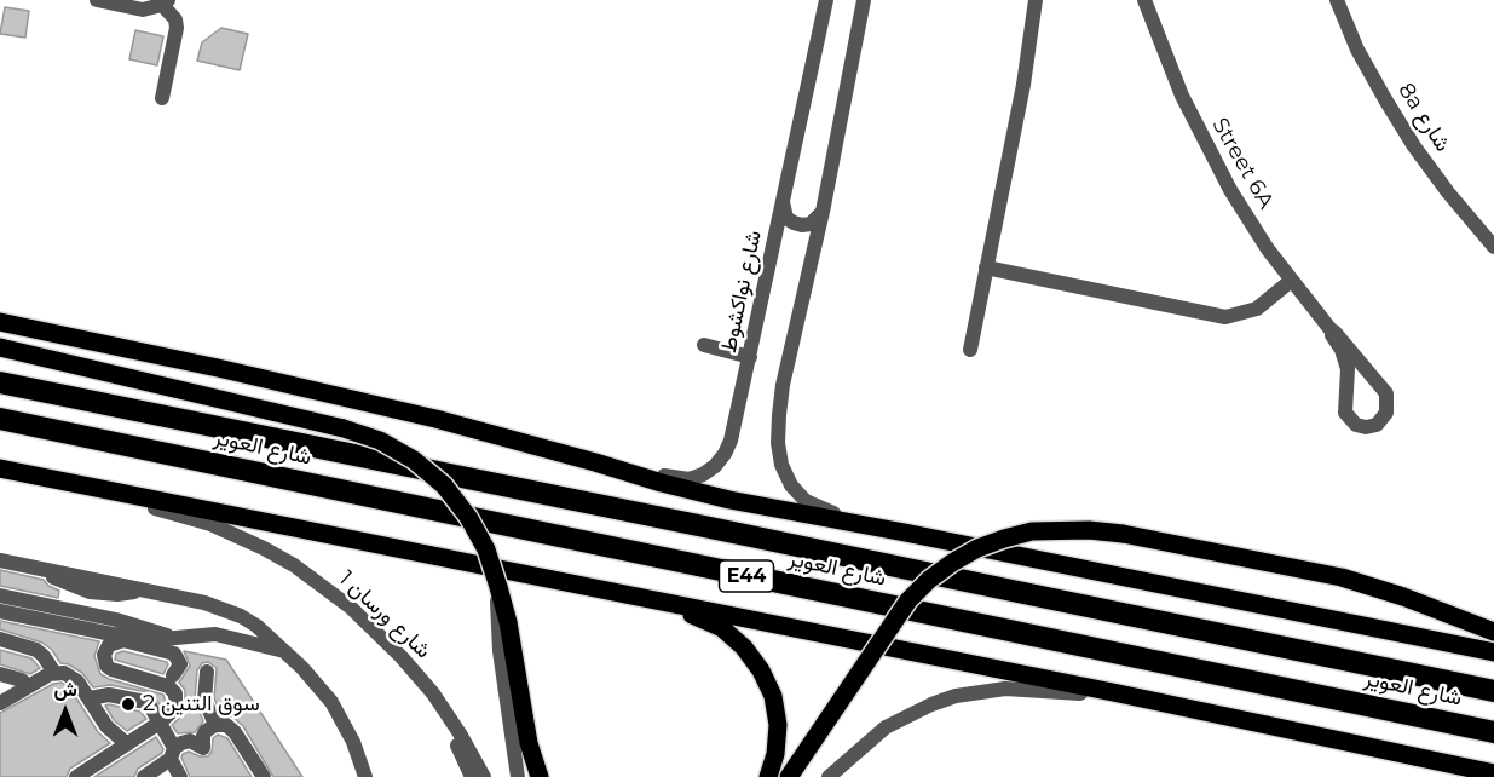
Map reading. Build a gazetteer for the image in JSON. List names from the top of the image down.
{
  "streets": {
    "highway": ["شارع العوير", "E44"],
    "street": [
      "8a شارع",
      "Street 6A",
      "شارع نواكشوط",
      "شارع ورسان 1"
    ]
  },
  "places": ["سوق التنين 2"],
  "north": "top"
}
